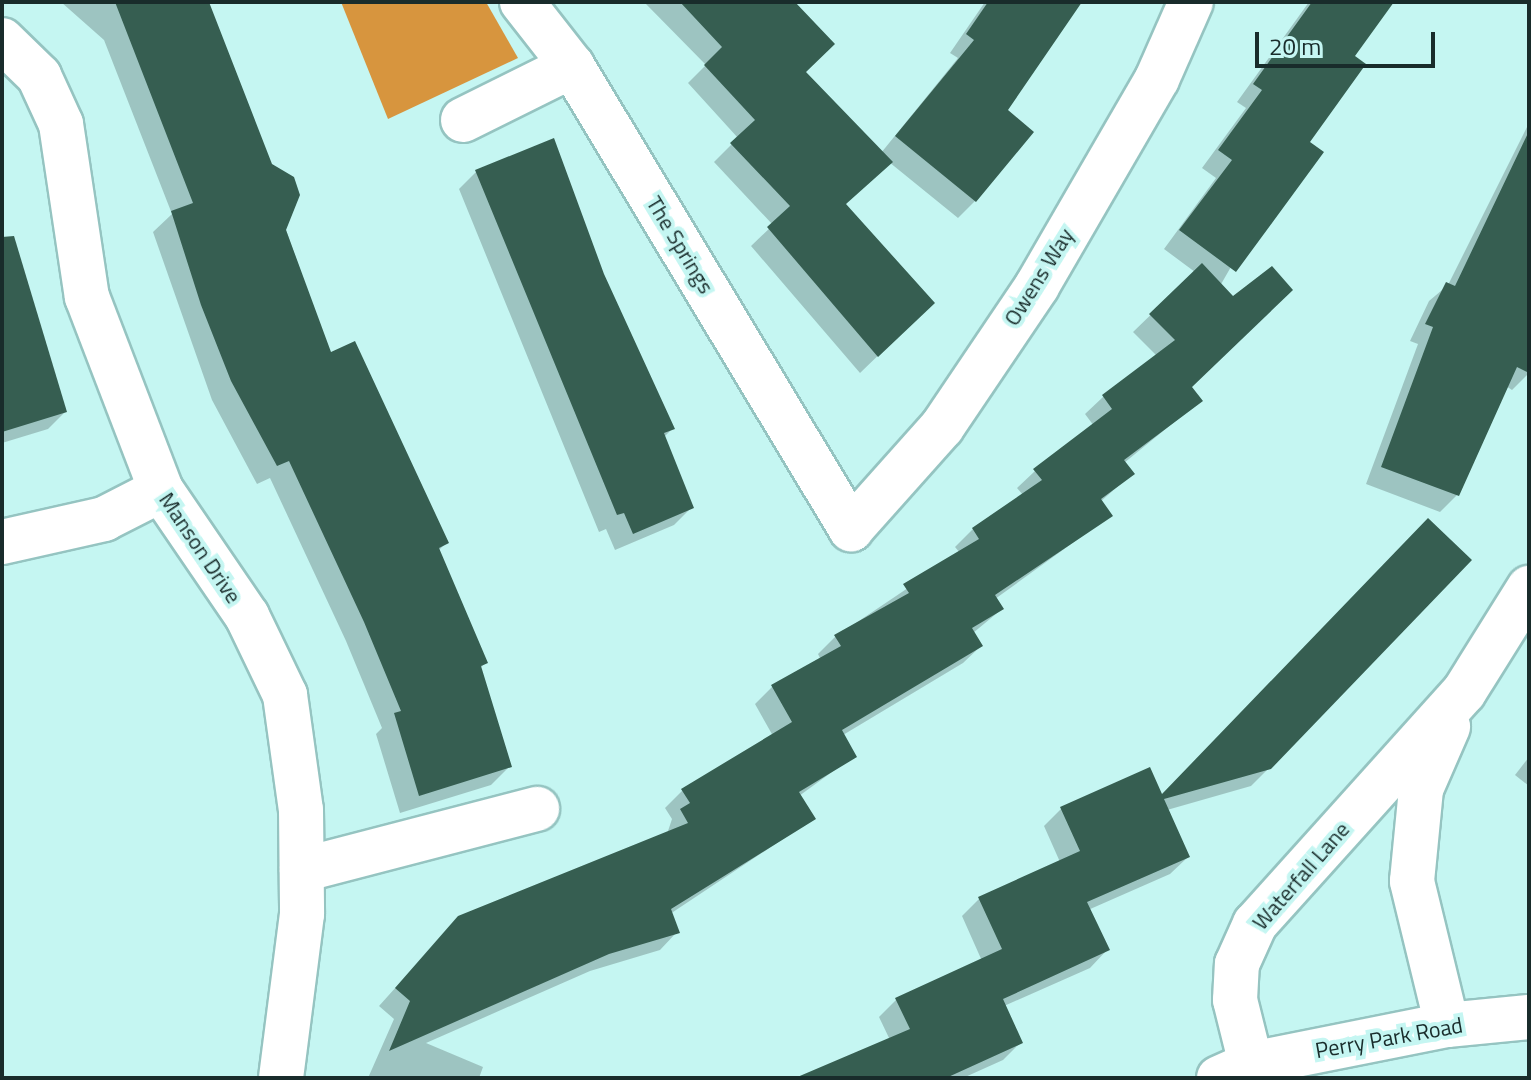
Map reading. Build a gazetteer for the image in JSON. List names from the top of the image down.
{
  "streets": {
    "street": [
      "The Springs",
      "Owens Way",
      "Manson Drive",
      "Waterfall Lane",
      "Perry Park Road"
    ]
  },
  "crossings": [
    ["The Springs", "Owens Way"],
    ["Waterfall Lane", "Perry Park Road"]
  ],
  "scale_bar": "20 m"
}
